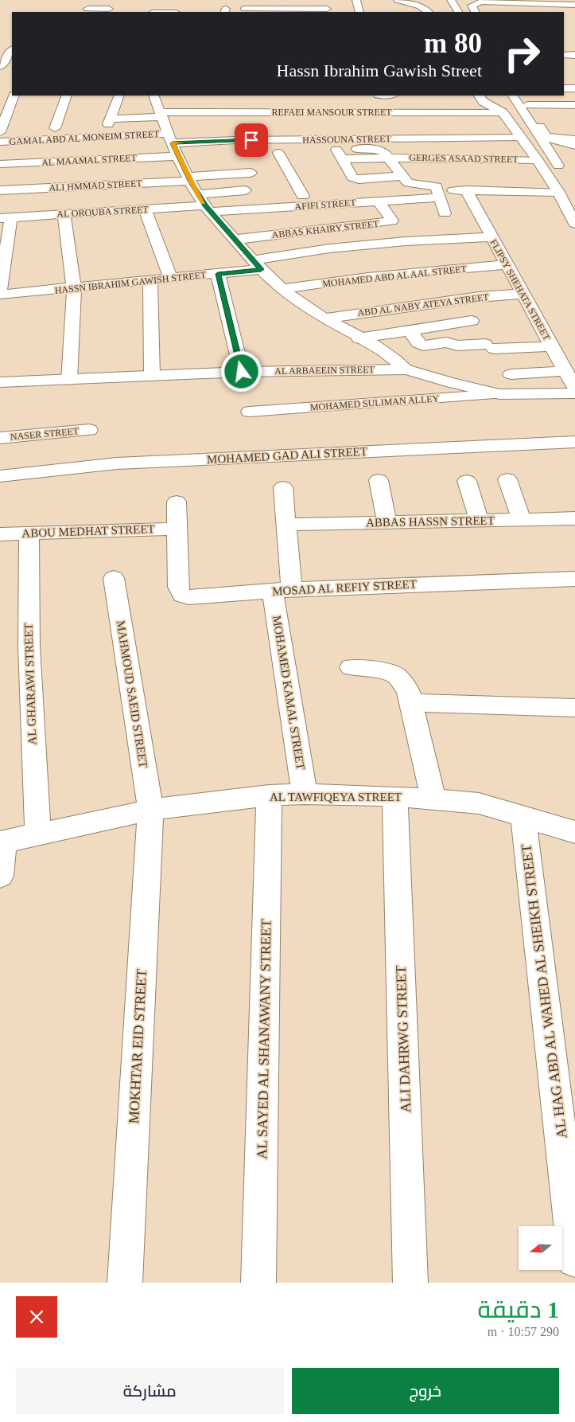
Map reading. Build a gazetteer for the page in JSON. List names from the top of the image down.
{
  "streets": {
    "street": [
      "REFAEI MANSOUR STREET",
      "GAMAL ABD AL MONEIM STREET",
      "HASSOUNA STREET",
      "GERGES ASAAD STREET",
      "AL MAAMAL STREET",
      "ALI HMMAD STREET",
      "AFIFI STREET",
      "AL OROUBA STREET",
      "ABBAS KHAIRY STREET",
      "MOHAMED ABD AL AAL STREET",
      "HASSN IBRAHIM GAWISH STREET",
      "FLIPSY SHEHATA STREET",
      "ABD AL NABY ATEYA STREET",
      "AL ARBAEEIN STREET",
      "MOHAMED SULIMAN ALLEY",
      "NASER STREET",
      "MOHAMED GAD ALI STREET",
      "ABBAS HASSN STREET",
      "ABOU MEDHAT STREET",
      "MOSAD AL REFIY STREET",
      "AL GHARAWI STREET",
      "MOHAMED KAMAL STREET",
      "MAHMOUD SAEID STREET",
      "AL TAWFIQEYA STREET",
      "AL HAG ABD AL WAHED AL SHEIKH STREET",
      "AL SAYED AL SHANAWANY STREET",
      "ALI DAHRWG STREET",
      "MOKHTAR EID STREET"
    ]
  },
  "crossings": [
    ["REFAEI MANSOUR STREET", "GAMAL ABD AL MONEIM STREET"],
    ["REFAEI MANSOUR STREET", "HASSOUNA STREET"],
    ["GAMAL ABD AL MONEIM STREET", "HASSOUNA STREET"],
    ["GERGES ASAAD STREET", "AFIFI STREET"],
    ["AFIFI STREET", "AL OROUBA STREET"],
    ["AFIFI STREET", "ABBAS KHAIRY STREET"],
    ["AFIFI STREET", "FLIPSY SHEHATA STREET"],
    ["MOHAMED ABD AL AAL STREET", "FLIPSY SHEHATA STREET"],
    ["HASSN IBRAHIM GAWISH STREET", "FLIPSY SHEHATA STREET"],
    ["FLIPSY SHEHATA STREET", "ABD AL NABY ATEYA STREET"],
    ["AL ARBAEEIN STREET", "MOHAMED SULIMAN ALLEY"],
    ["ABBAS HASSN STREET", "MOHAMED KAMAL STREET"],
    ["ABOU MEDHAT STREET", "MOSAD AL REFIY STREET"],
    ["ABOU MEDHAT STREET", "AL GHARAWI STREET"],
    ["MOSAD AL REFIY STREET", "MOHAMED KAMAL STREET"],
    ["AL GHARAWI STREET", "AL TAWFIQEYA STREET"],
    ["MOHAMED KAMAL STREET", "AL TAWFIQEYA STREET"],
    ["MAHMOUD SAEID STREET", "AL TAWFIQEYA STREET"],
    ["MAHMOUD SAEID STREET", "MOKHTAR EID STREET"],
    ["AL TAWFIQEYA STREET", "AL HAG ABD AL WAHED AL SHEIKH STREET"],
    ["AL TAWFIQEYA STREET", "AL SAYED AL SHANAWANY STREET"],
    ["AL TAWFIQEYA STREET", "ALI DAHRWG STREET"],
    ["AL TAWFIQEYA STREET", "MOKHTAR EID STREET"]
  ],
  "north": "left",
  "page": {
    "turn": ["80 m", "Hassn Ibrahim Gawish Street"],
    "heading": ["1 دقيقة", "290 m · 10:57"],
    "buttons": ["خروج", "مشاركة"]
  }
}
